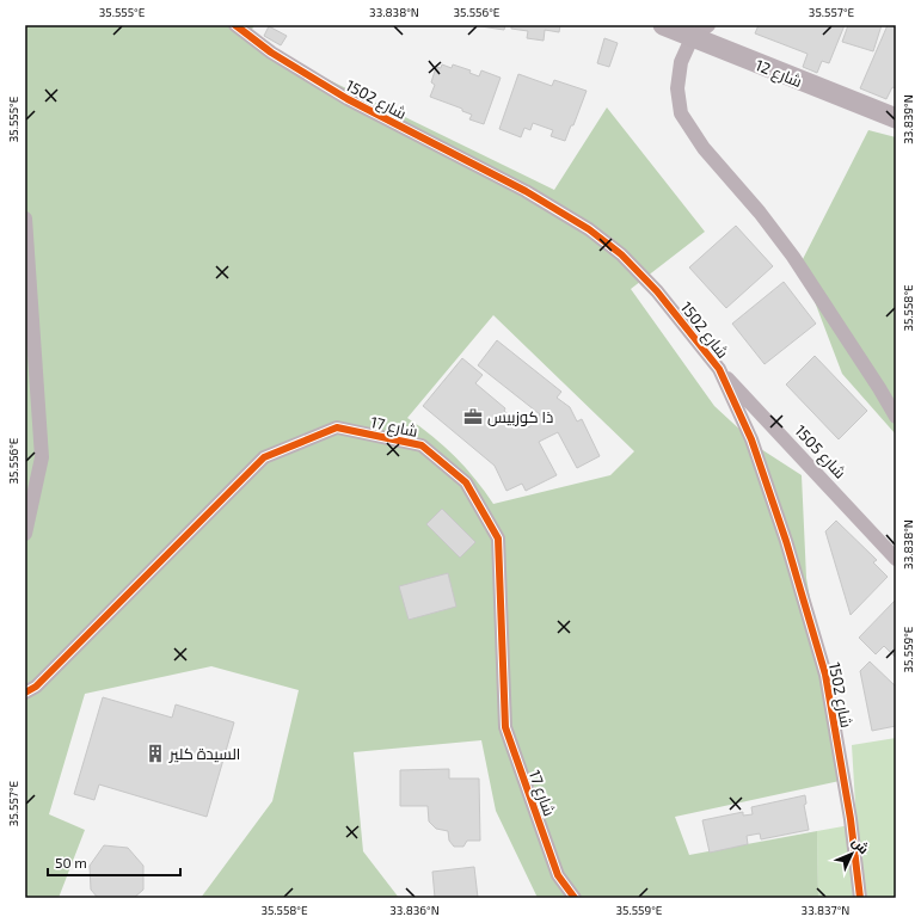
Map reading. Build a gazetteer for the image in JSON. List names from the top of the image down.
{
  "streets": {
    "main road": ["شارع 12"],
    "street": ["شارع 1502", "شارع 17", "شارع 1505"]
  },
  "crossings": [
    ["شارع 1502", "شارع 1505"]
  ],
  "places": {
    "office": ["ذا كوزبيس"],
    "building": ["السيدة كلير"]
  },
  "scale_bar": "50 m",
  "north": "top right",
  "coordinates": [
    "35.555°E",
    "33.838°N",
    "35.556°E",
    "35.557°E",
    "33.839°N",
    "35.558°E",
    "35.559°E",
    "33.836°N",
    "33.837°N"
  ]
}
